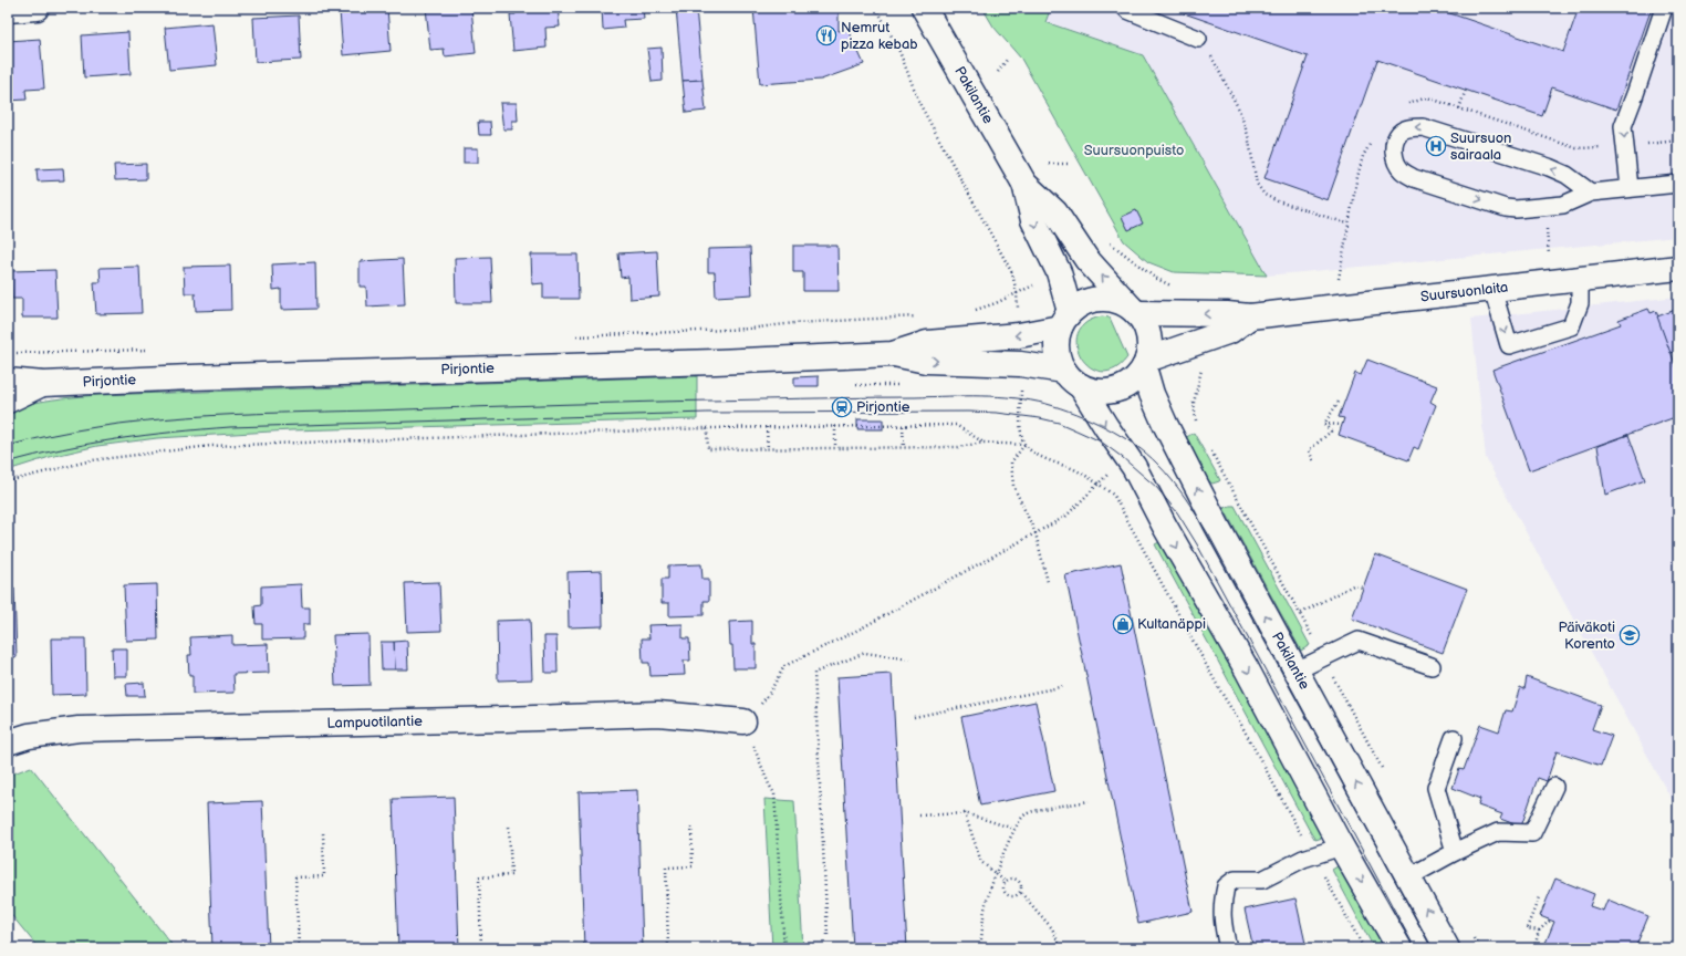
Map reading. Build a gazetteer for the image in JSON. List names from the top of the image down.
{
  "streets": {
    "main road": [
      "Pakilantie",
      "Suursuonlaita",
      "Pirjontie",
      "Lampuotilantie"
    ]
  },
  "crossings": [
    ["Pakilantie", "Suursuonlaita"],
    ["Pakilantie", "Pirjontie"],
    ["Suursuonlaita", "Pirjontie"]
  ],
  "parks": ["Suursuonpuisto"],
  "places": {
    "restaurant": ["Nemrut pizza kebab"],
    "hospital": ["Suursuon sairaala"],
    "station": ["Pirjontie"],
    "shop": ["Kultanäppi"],
    "school or university": ["Päiväkoti Korento"]
  }
}
